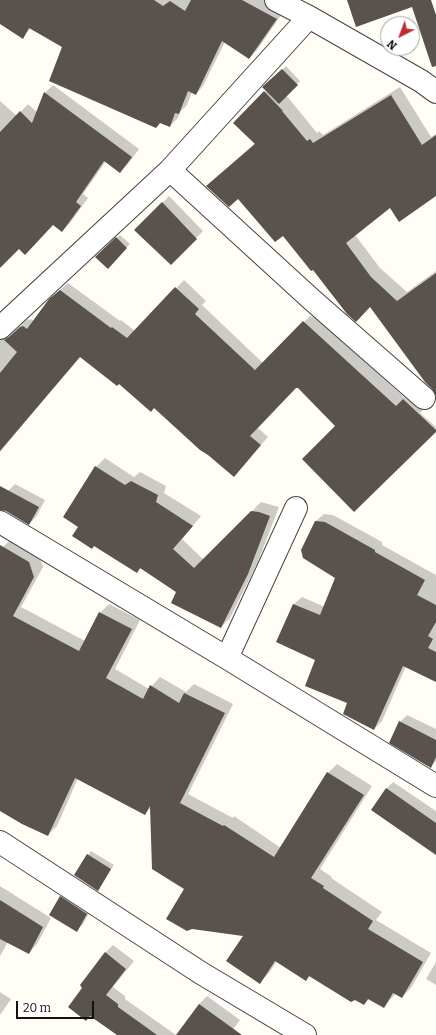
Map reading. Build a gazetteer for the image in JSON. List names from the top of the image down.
{
  "scale_bar": "20 m",
  "north": "bottom left"
}
